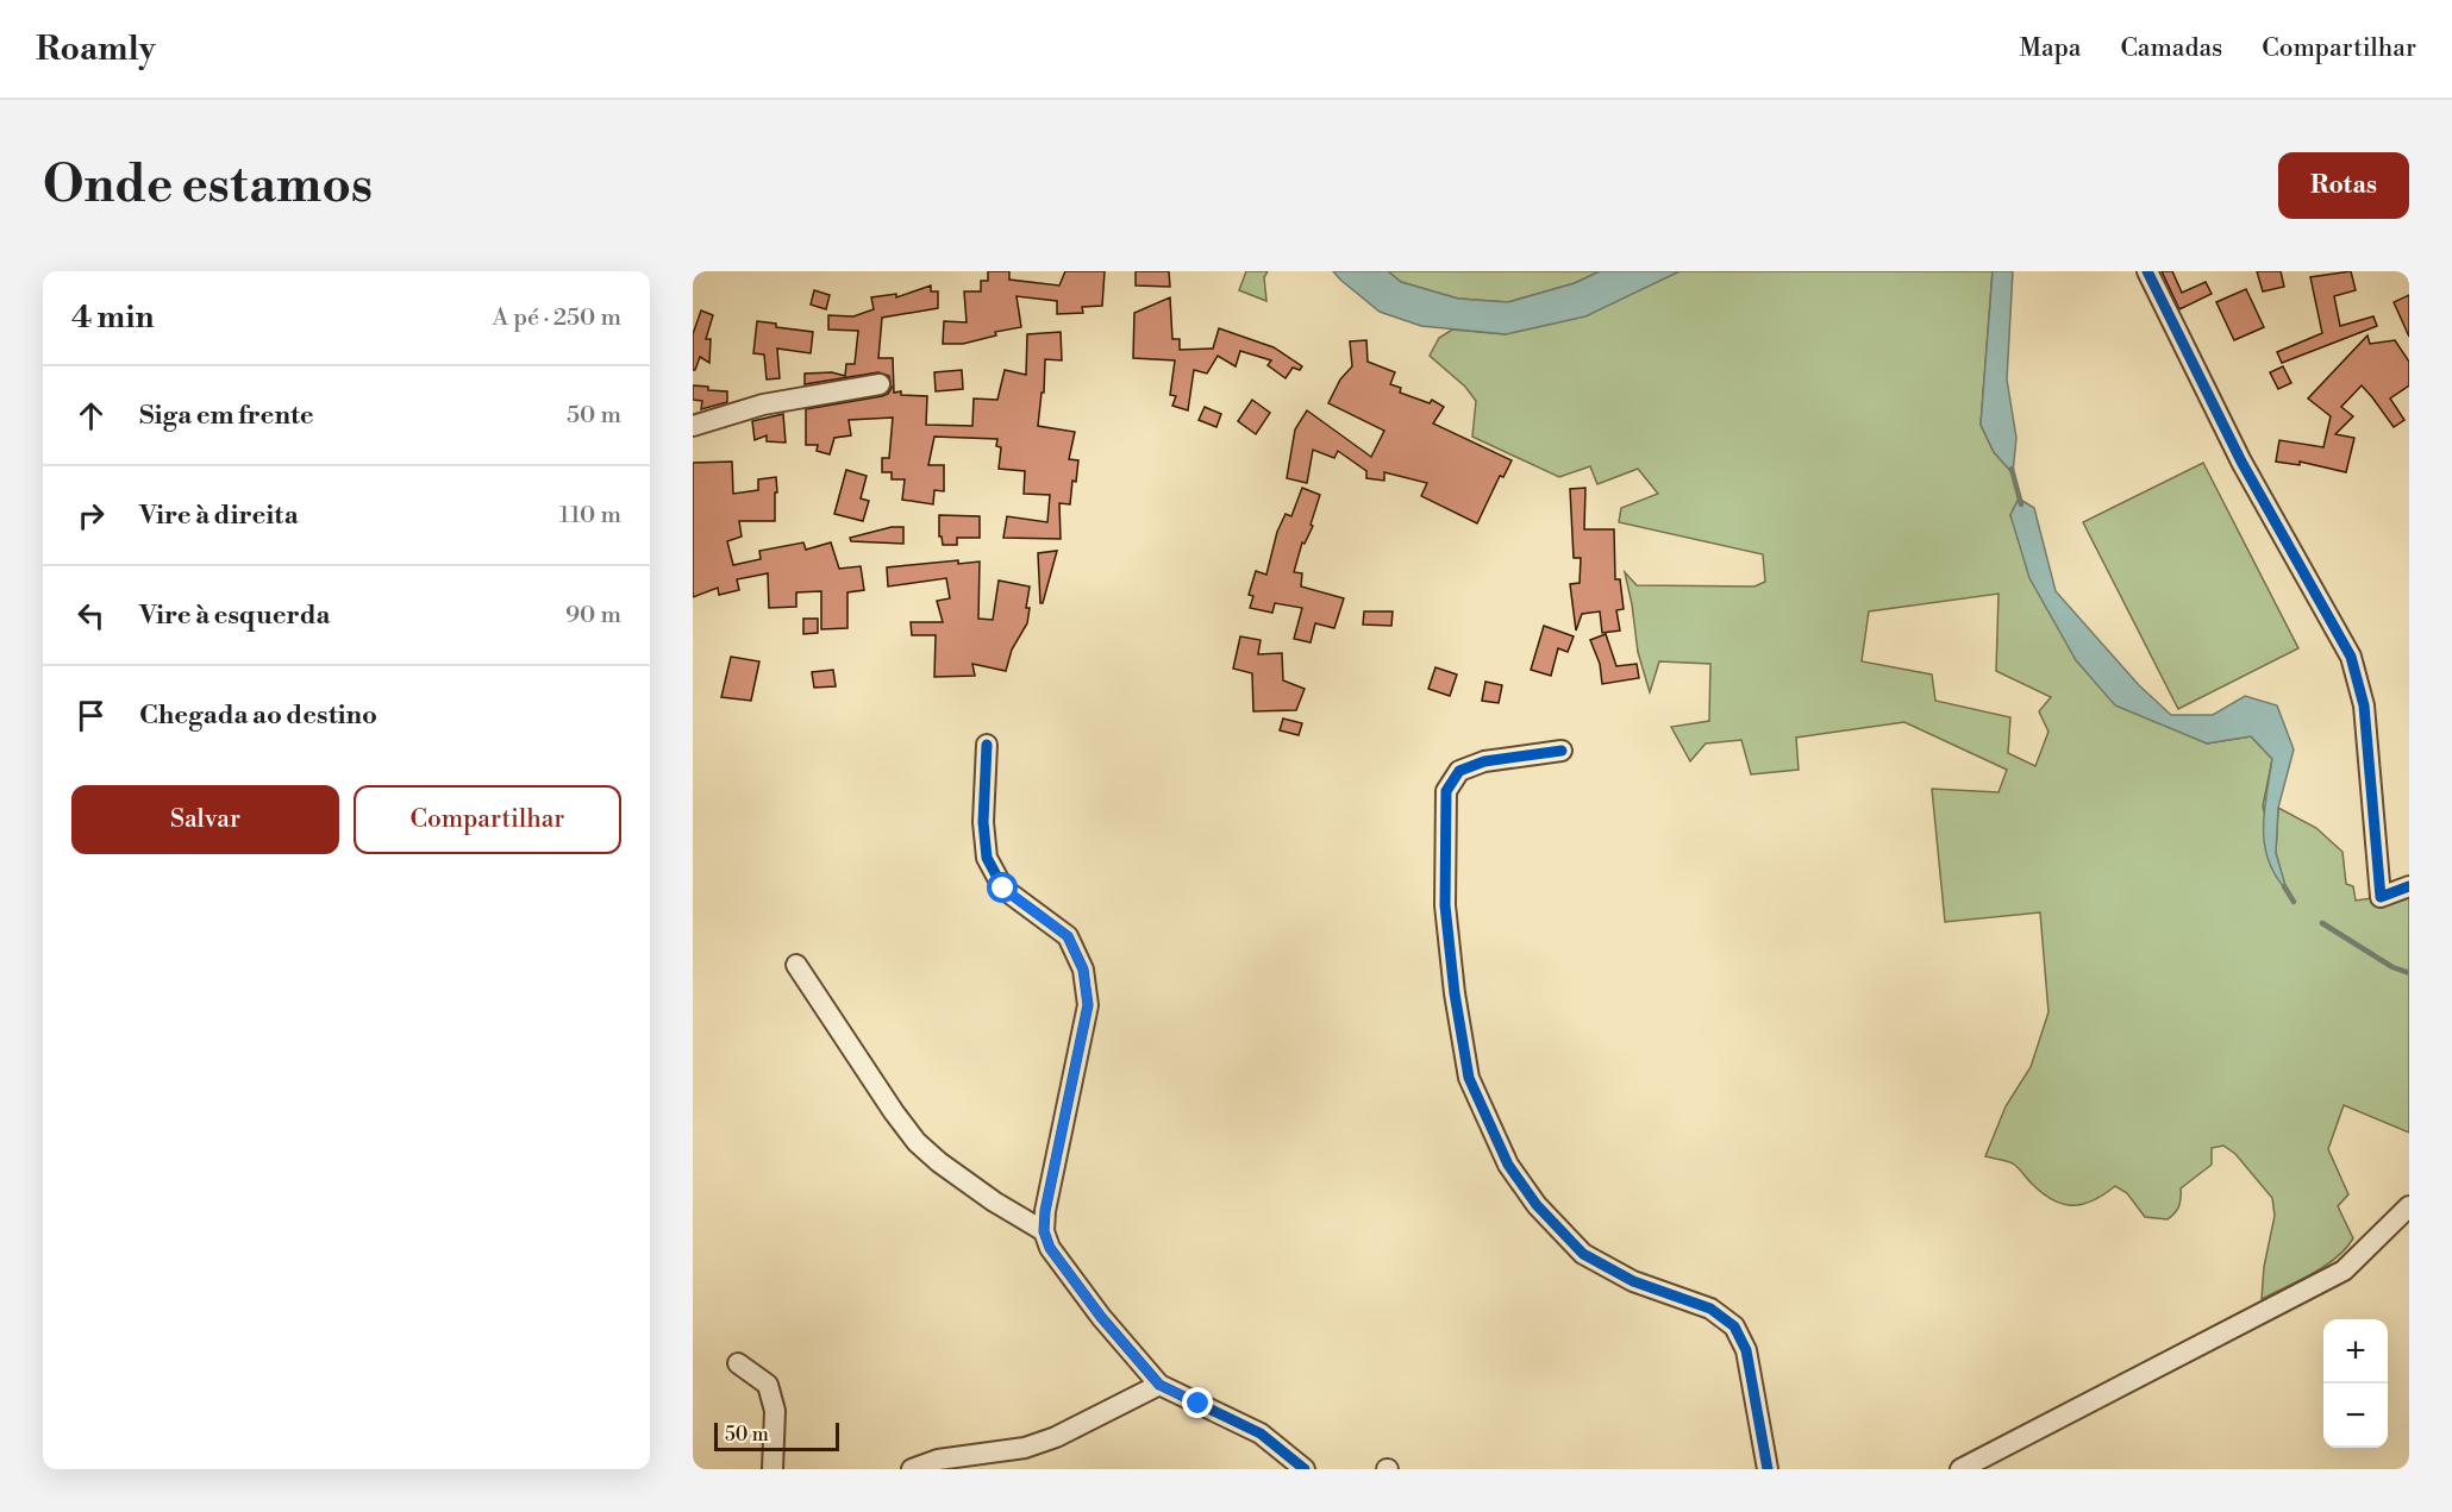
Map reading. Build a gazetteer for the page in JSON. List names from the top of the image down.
{
  "scale_bar": "50 m",
  "page": {
    "header": "Roamly",
    "nav": ["Mapa", "Camadas", "Compartilhar"],
    "buttons": [
      "Rotas",
      ["Salvar", "Compartilhar"]
    ],
    "title": "Onde estamos",
    "heading": ["4 min", "A pé · 250 m"],
    "list": [
      ["Siga em frente", "50 m"],
      ["Vire à direita", "110 m"],
      ["Vire à esquerda", "90 m"],
      "Chegada ao destino"
    ],
    "map_buttons": ["+", "−"],
    "scale": "50 m"
  }
}
